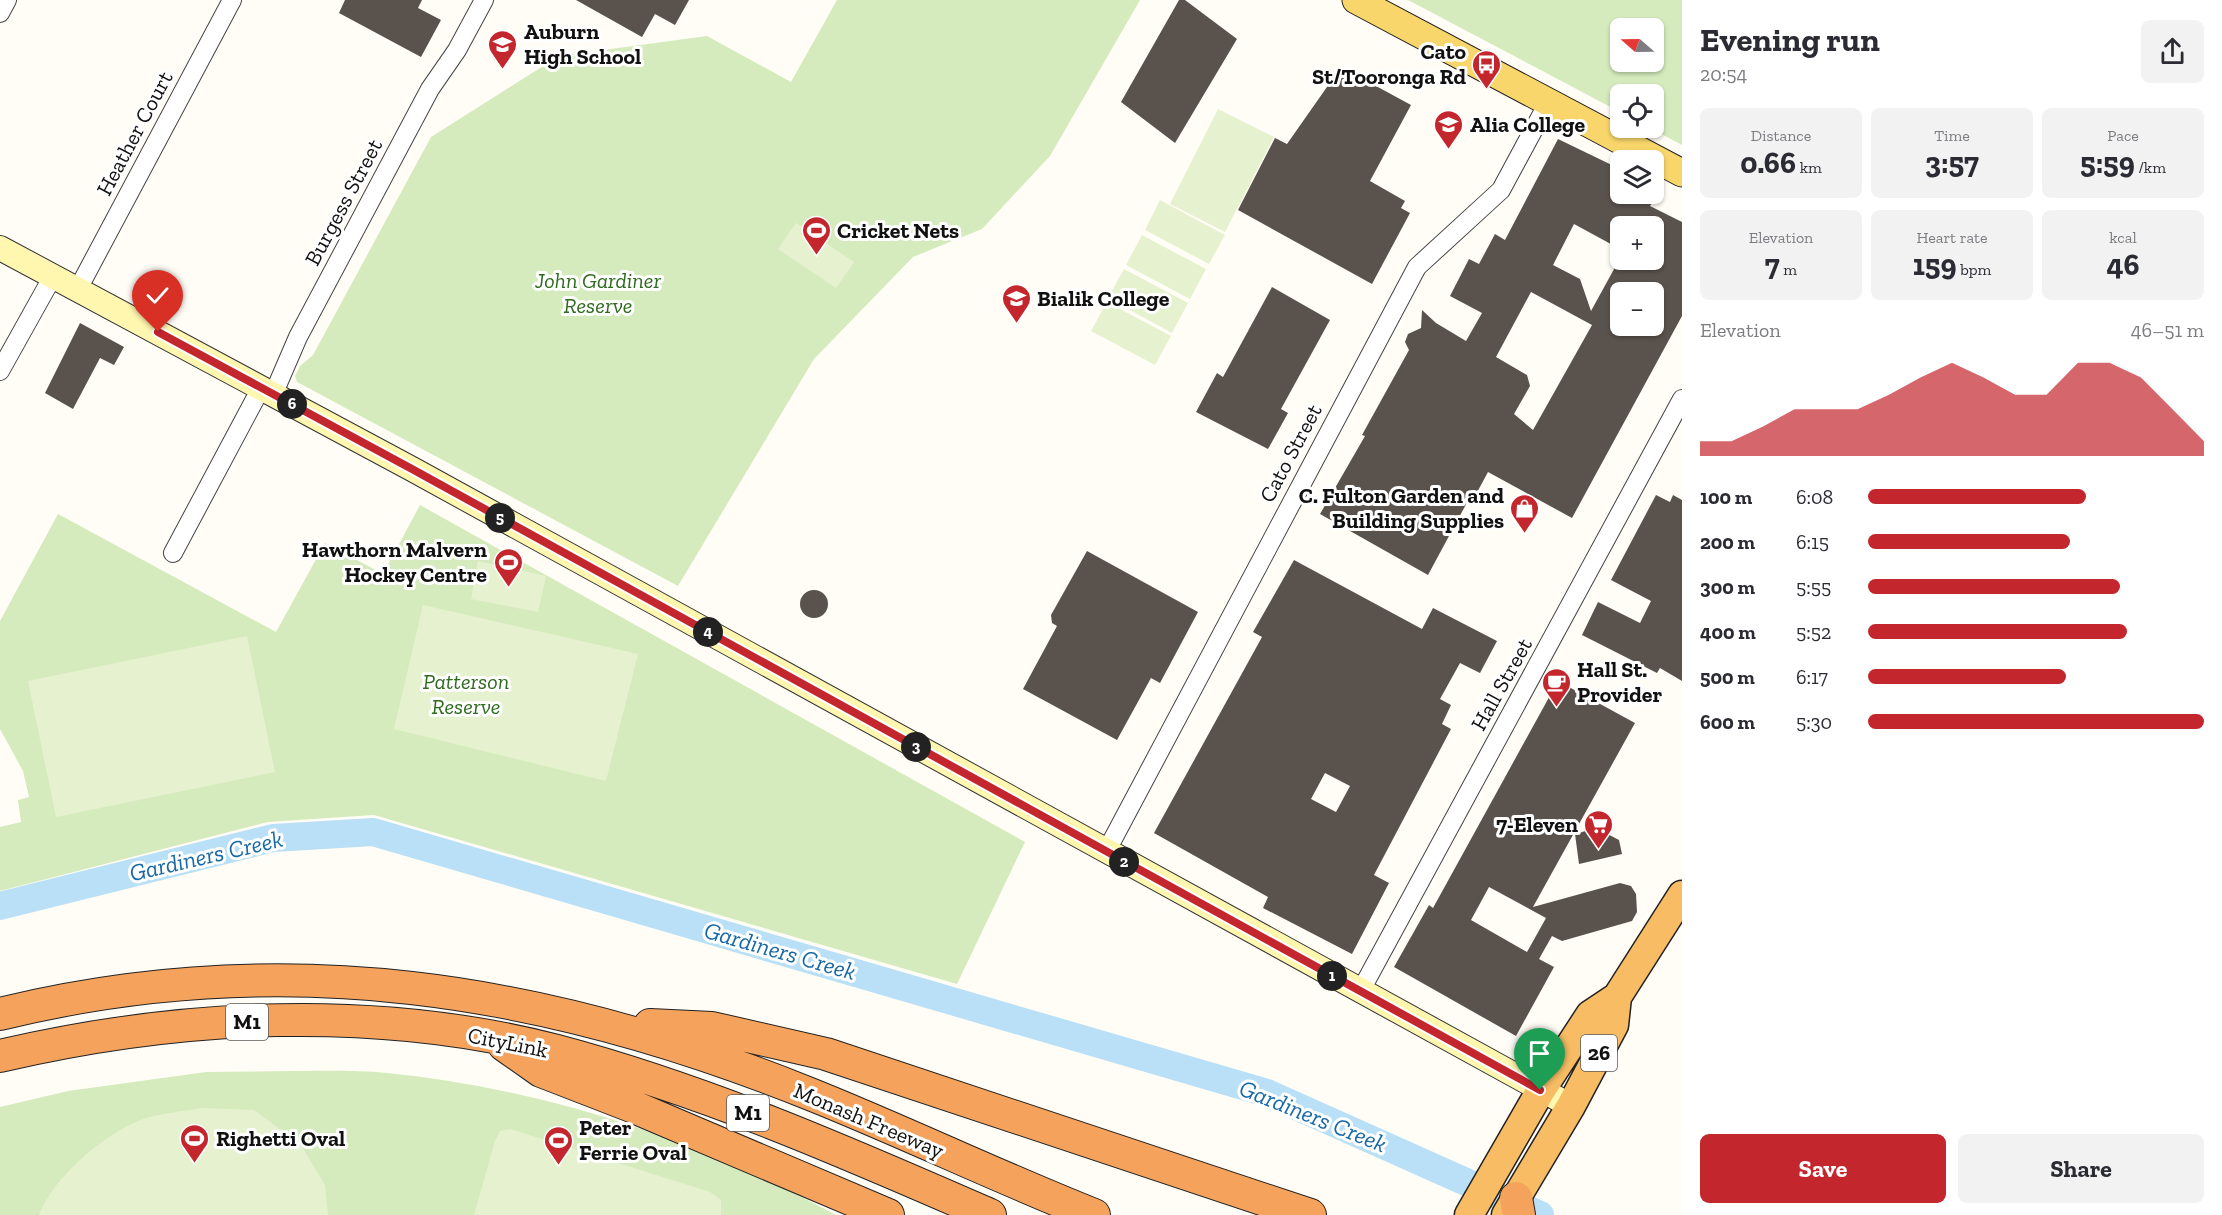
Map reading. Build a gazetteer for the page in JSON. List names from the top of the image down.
{
  "streets": {
    "highway": [
      "M1",
      "CityLink",
      "26",
      "Monash Freeway"
    ],
    "street": [
      "Heather Court",
      "Burgess Street",
      "Cato Street",
      "Hall Street"
    ]
  },
  "crossings": [
    ["CityLink", "Monash Freeway"]
  ],
  "water": ["Gardiners Creek"],
  "parks": ["John Gardiner Reserve", "Patterson Reserve"],
  "places": {
    "school or university": ["Auburn High School", "Alia College", "Bialik College"],
    "bus stop": ["Cato St/Tooronga Rd"],
    "sports": [
      "Cricket Nets",
      "Hawthorn Malvern Hockey Centre",
      "Righetti Oval",
      "Peter Ferrie Oval"
    ],
    "shop": ["C. Fulton Garden and Building Supplies"],
    "cafe": ["Hall St. Provider"],
    "supermarket": ["7-Eleven"]
  },
  "north": "left",
  "page": {
    "heading": ["Evening run", "20:54"],
    "map_buttons": ["+", "−"],
    "stats": [
      ["Distance", "0.66 km"],
      ["Time", "3:57"],
      ["Pace", "5:59 /km"],
      ["Elevation", "7 m"],
      ["Heart rate", "159 bpm"],
      ["kcal", "46"]
    ],
    "chart": ["Elevation", "46–51 m"],
    "pins": [
      "6",
      "5",
      "4",
      "3",
      "2",
      "1"
    ],
    "list": [
      {
        "name": "100 m",
        "note": "6:08"
      },
      {
        "name": "200 m",
        "note": "6:15"
      },
      {
        "name": "300 m",
        "note": "5:55"
      },
      {
        "name": "400 m",
        "note": "5:52"
      },
      {
        "name": "500 m",
        "note": "6:17"
      },
      {
        "name": "600 m",
        "note": "5:30"
      }
    ],
    "buttons": ["Save", "Share"]
  }
}
